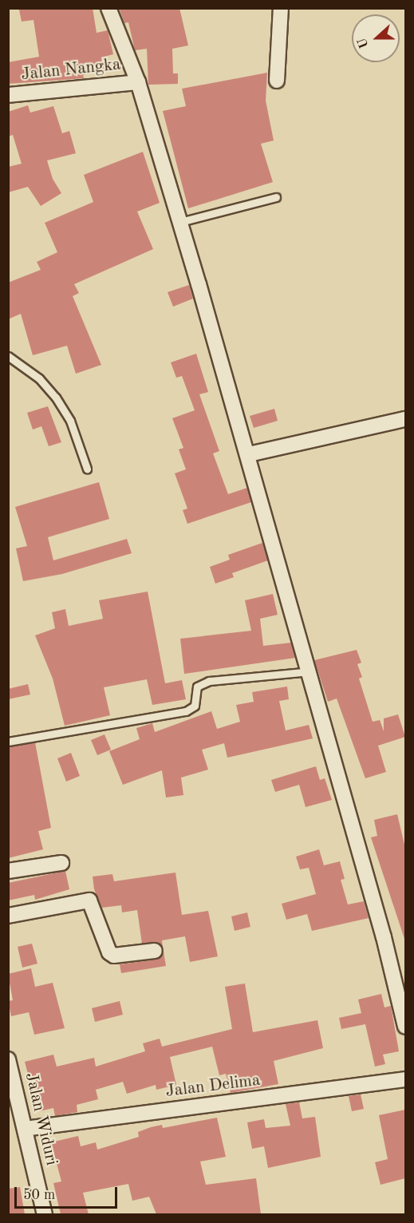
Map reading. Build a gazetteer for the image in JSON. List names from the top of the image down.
{
  "streets": {
    "street": ["Jalan Nangka", "Jalan Delima", "Jalan Widuri"]
  },
  "crossings": [
    ["Jalan Delima", "Jalan Widuri"]
  ],
  "scale_bar": "50 m",
  "north": "left"
}
